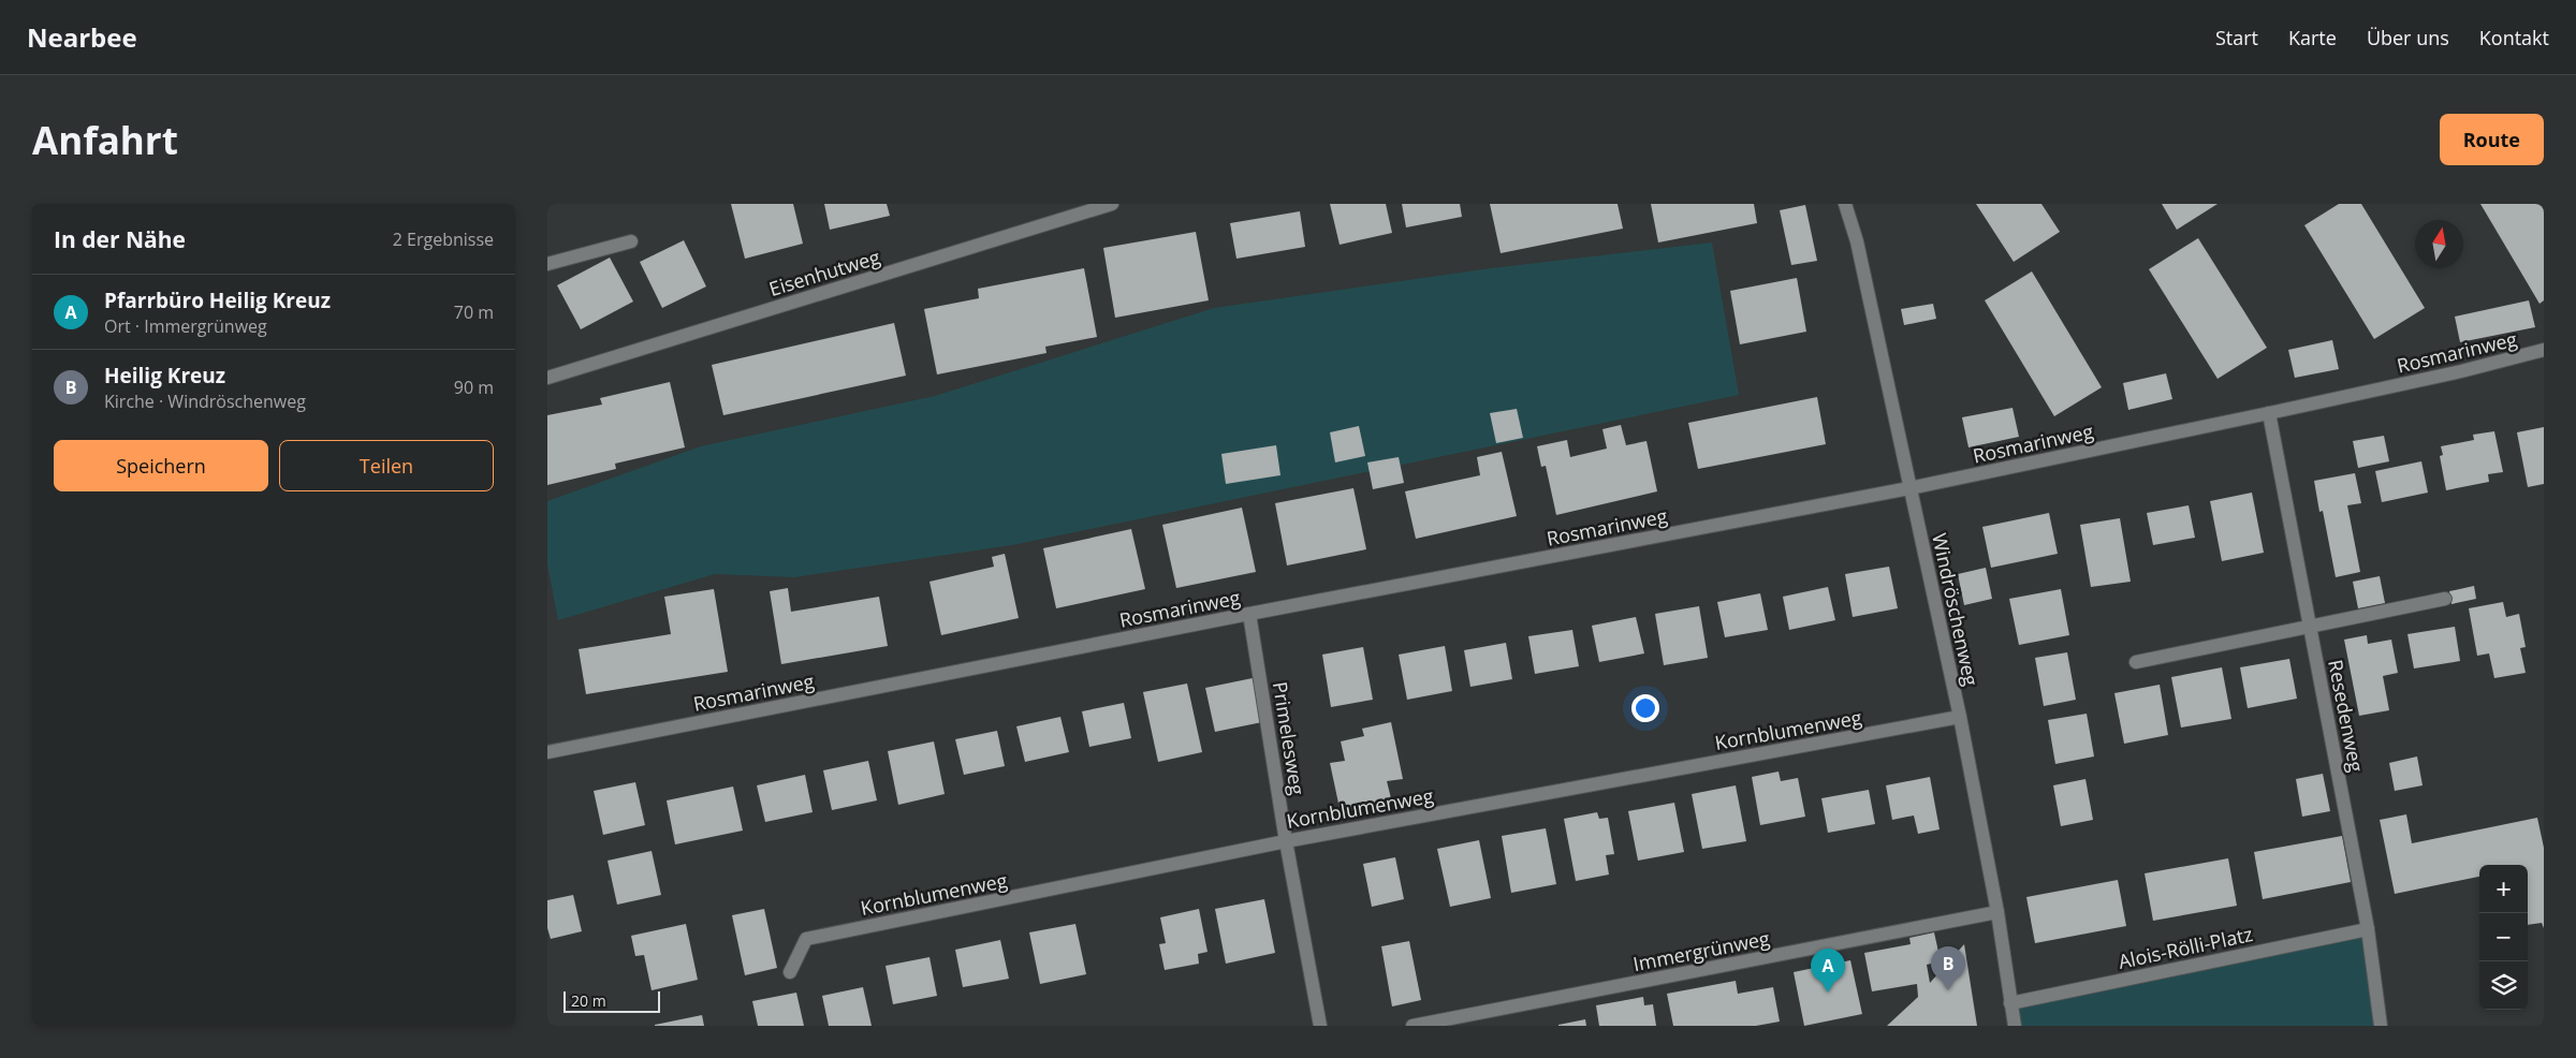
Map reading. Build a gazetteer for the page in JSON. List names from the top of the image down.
{
  "streets": {
    "street": [
      "Eisenhutweg",
      "Rosmarinweg",
      "Windröschenweg",
      "Resedenweg",
      "Kornblumenweg",
      "Primelesweg",
      "Alois-Rölli-Platz",
      "Immergrünweg"
    ]
  },
  "crossings": [
    ["Rosmarinweg", "Windröschenweg"],
    ["Rosmarinweg", "Resedenweg"],
    ["Rosmarinweg", "Primelesweg"],
    ["Windröschenweg", "Kornblumenweg"],
    ["Windröschenweg", "Alois-Rölli-Platz"],
    ["Windröschenweg", "Immergrünweg"],
    ["Resedenweg", "Alois-Rölli-Platz"],
    ["Kornblumenweg", "Primelesweg"]
  ],
  "scale_bar": "20 m",
  "north": "top",
  "page": {
    "header": "Nearbee",
    "nav": [
      "Start",
      "Karte",
      "Über uns",
      "Kontakt"
    ],
    "buttons": [
      "Route",
      ["Speichern", "Teilen"]
    ],
    "title": "Anfahrt",
    "heading": ["In der Nähe", "2 Ergebnisse"],
    "list": [
      {
        "mark": "A",
        "name": "Pfarrbüro Heilig Kreuz",
        "note": "Ort · Immergrünweg",
        "value": "70 m"
      },
      {
        "mark": "B",
        "name": "Heilig Kreuz",
        "note": "Kirche · Windröschenweg",
        "value": "90 m"
      }
    ],
    "map_buttons": ["+", "−"],
    "pins": ["B", "A"],
    "scale": "20 m"
  }
}
